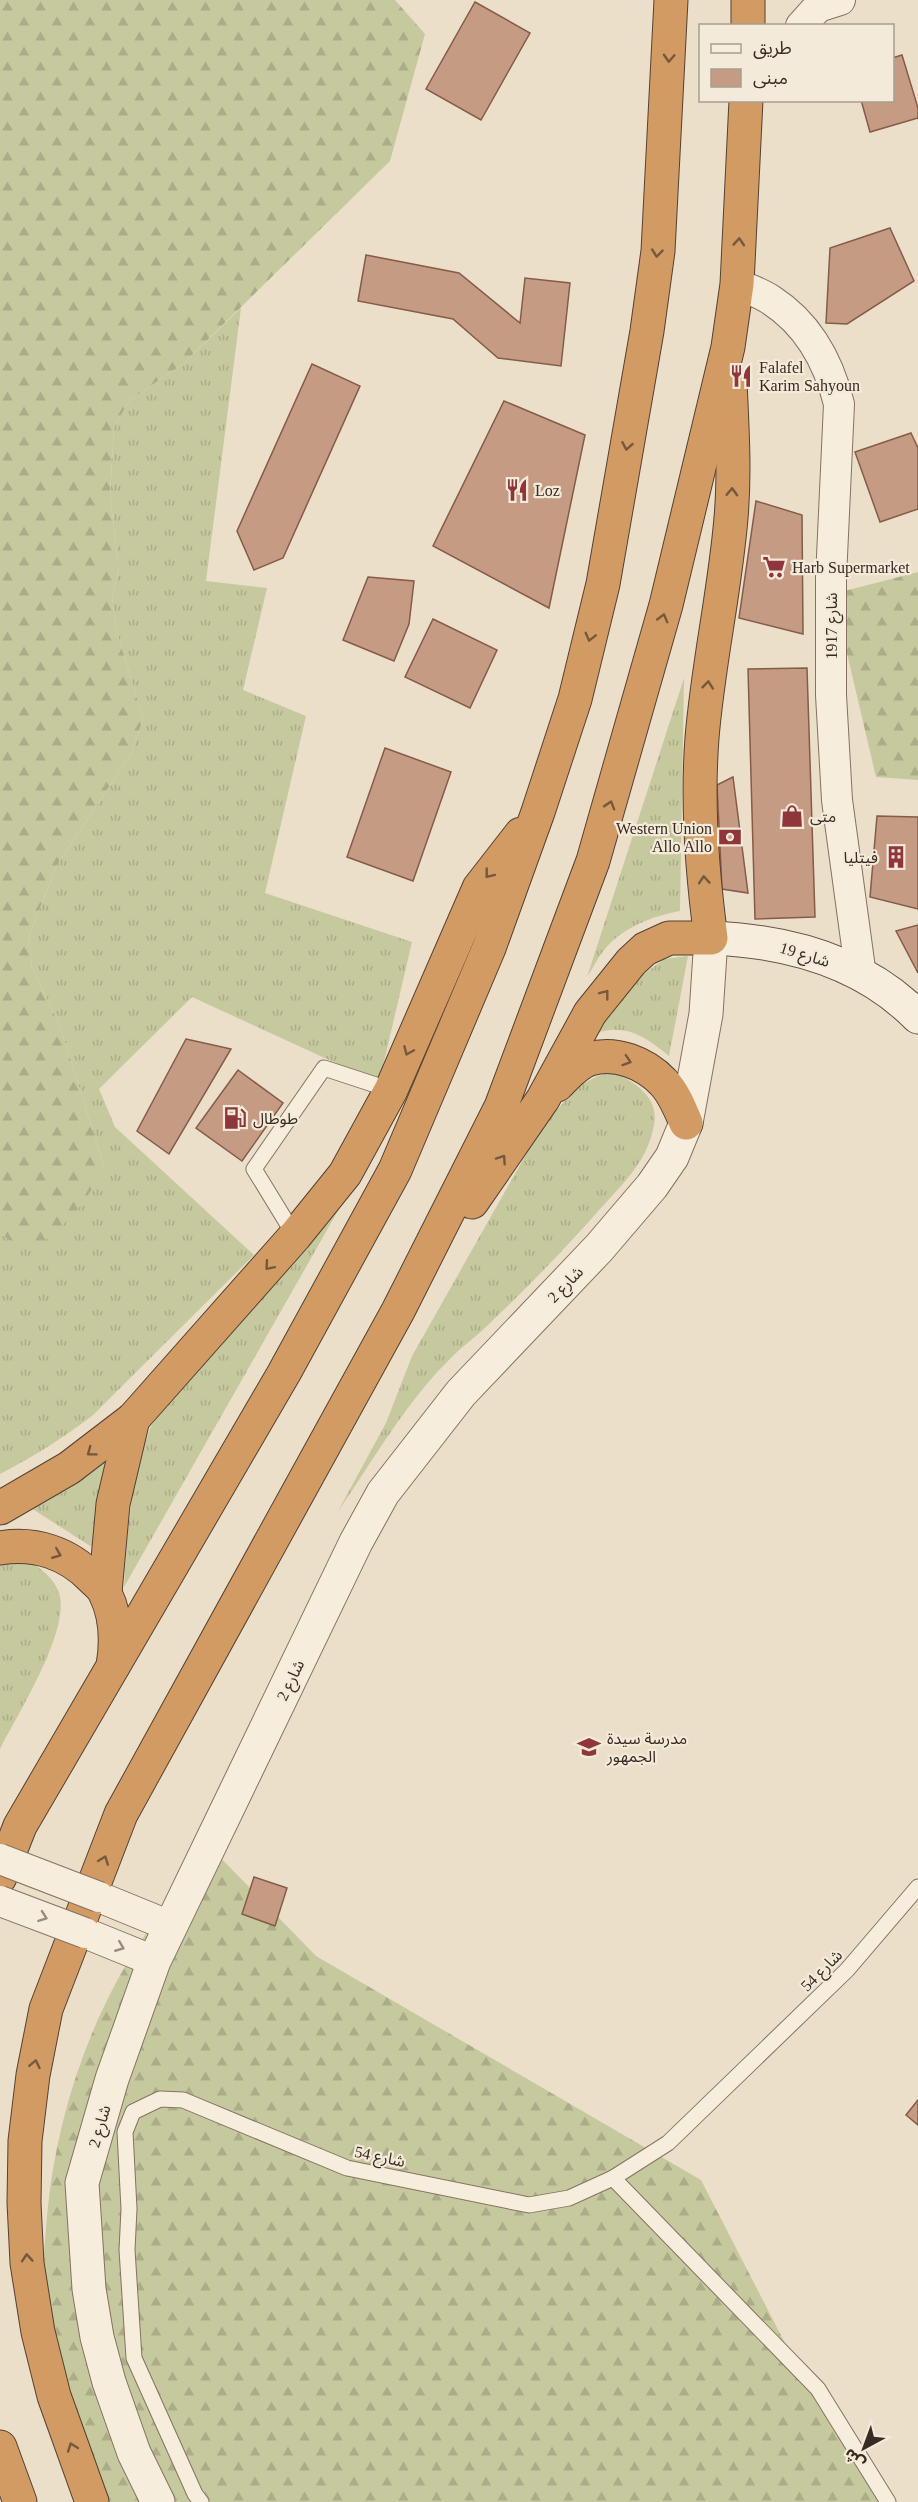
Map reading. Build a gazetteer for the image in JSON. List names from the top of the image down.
{
  "streets": {
    "street": ["شارع 1917", "شارع 19", "شارع 2"],
    "lane": ["شارع 54"]
  },
  "crossings": [
    ["شارع 1917", "شارع 19"],
    ["شارع 19", "شارع 2"]
  ],
  "places": {
    "restaurant": ["Falafel Karim Sahyoun", "Loz"],
    "supermarket": ["Harb Supermarket"],
    "shop": ["متى"],
    "bank": ["Western Union Allo Allo"],
    "building": ["فيتليا"],
    "fuel station": ["طوطال"],
    "school or university": ["مدرسة سيدة الجمهور"]
  },
  "legend": ["طريق", "مبنى"],
  "north": "bottom left"
}
